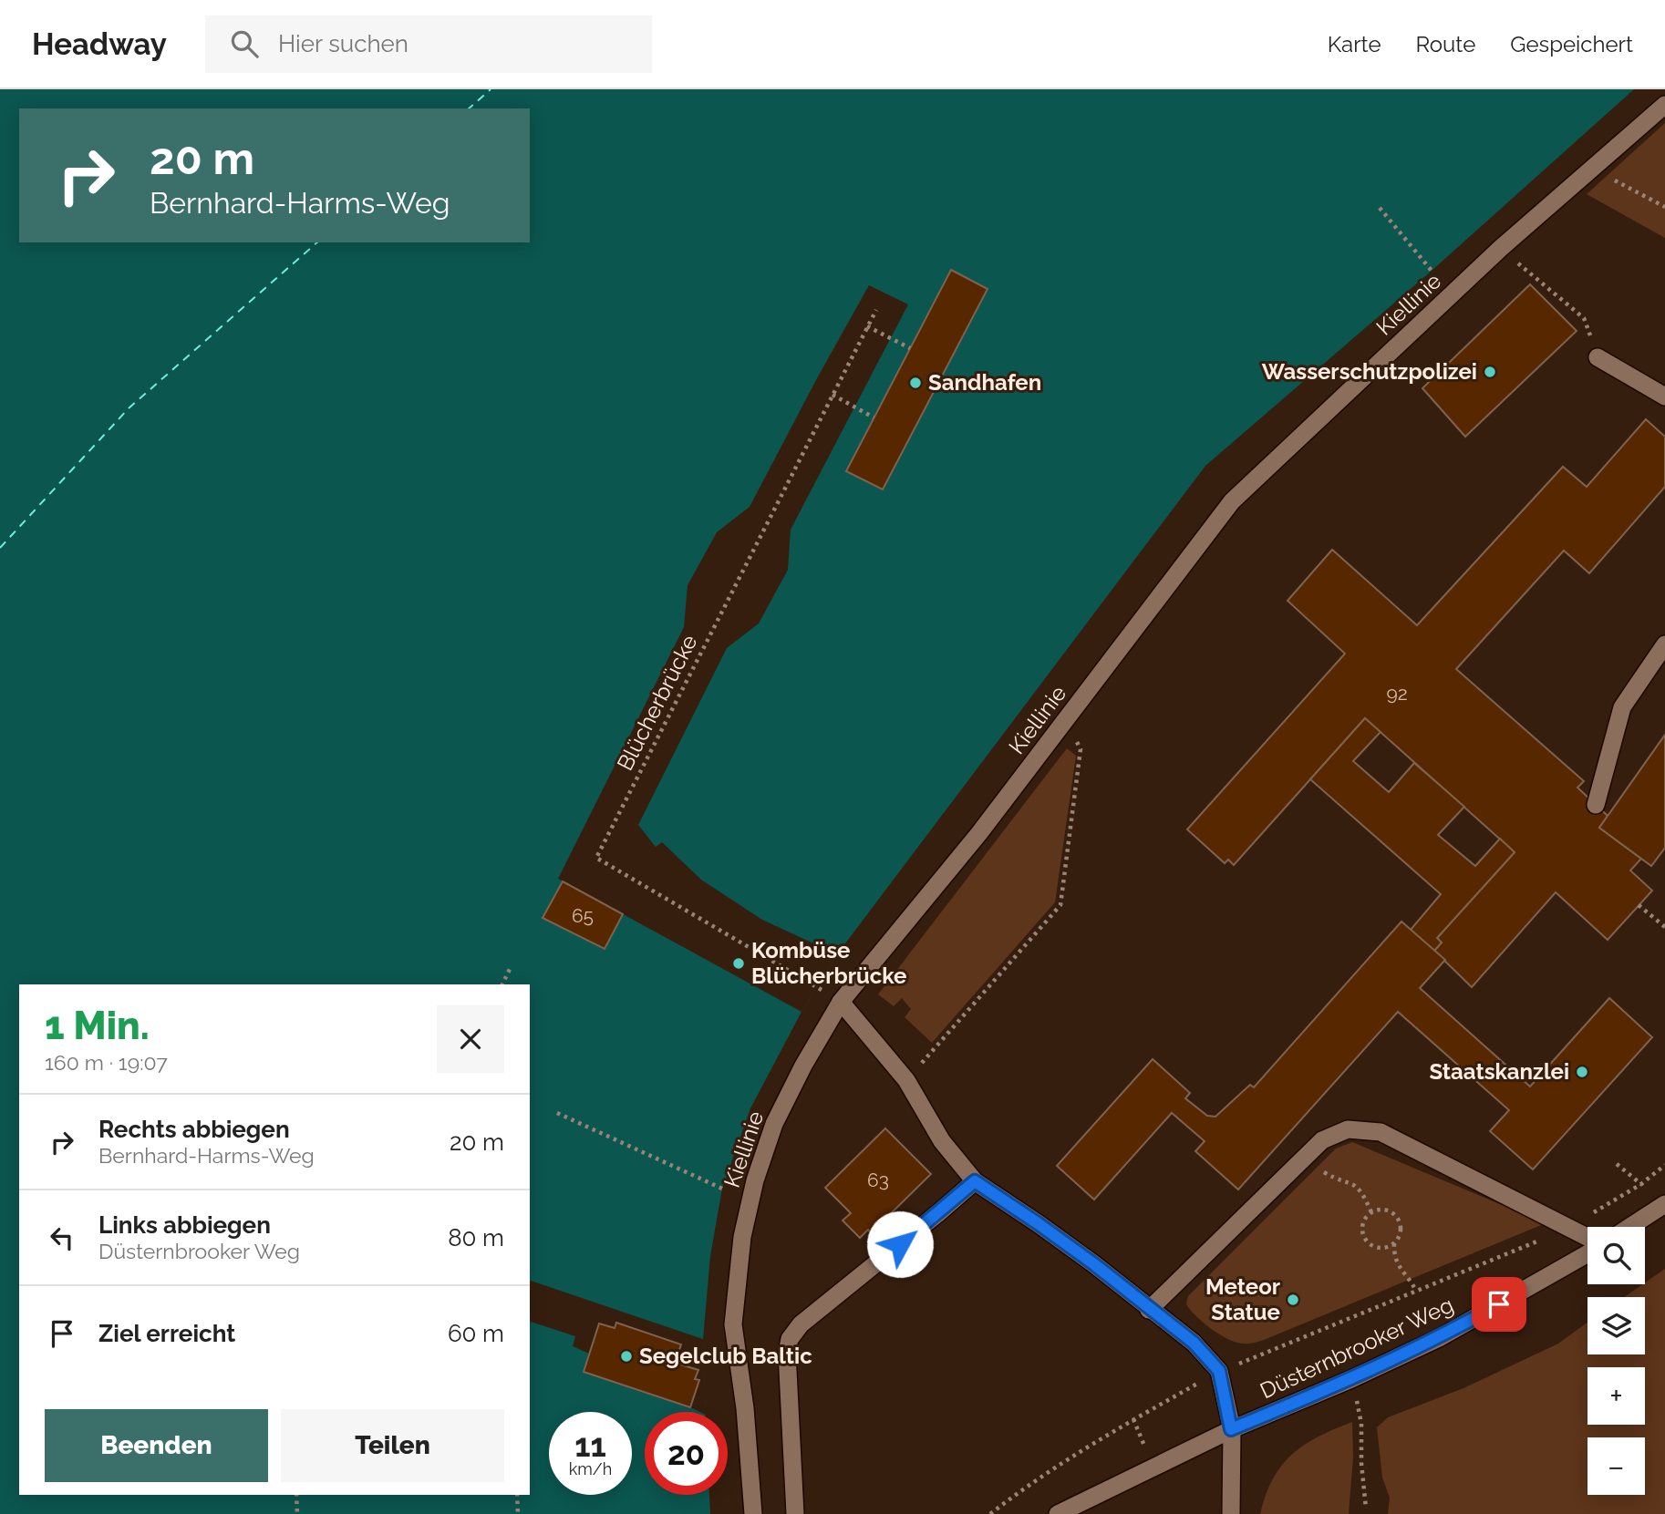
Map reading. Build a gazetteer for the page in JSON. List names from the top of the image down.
{
  "streets": {
    "street": ["Kiellinie", "Düsternbrooker Weg"],
    "path": ["Blücherbrücke"]
  },
  "crossings": [
    ["Kiellinie", "Blücherbrücke"]
  ],
  "places": [
    "Wasserschutzpolizei",
    "Sandhafen",
    "Kombüse Blücherbrücke",
    "Staatskanzlei",
    "Meteor Statue",
    "Segelclub Baltic"
  ],
  "house_numbers": ["92", "65", "63"],
  "page": {
    "header": "Headway",
    "search": "Hier suchen",
    "nav": ["Karte", "Route", "Gespeichert"],
    "turn": ["20 m", "Bernhard-Harms-Weg"],
    "heading": ["1 Min.", "160 m · 19:07"],
    "list": [
      {
        "name": "Rechts abbiegen",
        "note": "Bernhard-Harms-Weg",
        "value": "20 m"
      },
      {
        "name": "Links abbiegen",
        "note": "Düsternbrooker Weg",
        "value": "80 m"
      },
      {
        "name": "Ziel erreicht",
        "value": "60 m"
      }
    ],
    "map_buttons": ["+", "−"],
    "buttons": ["Beenden", "Teilen"],
    "speed": "11 km/h",
    "limit": "20"
  }
}
